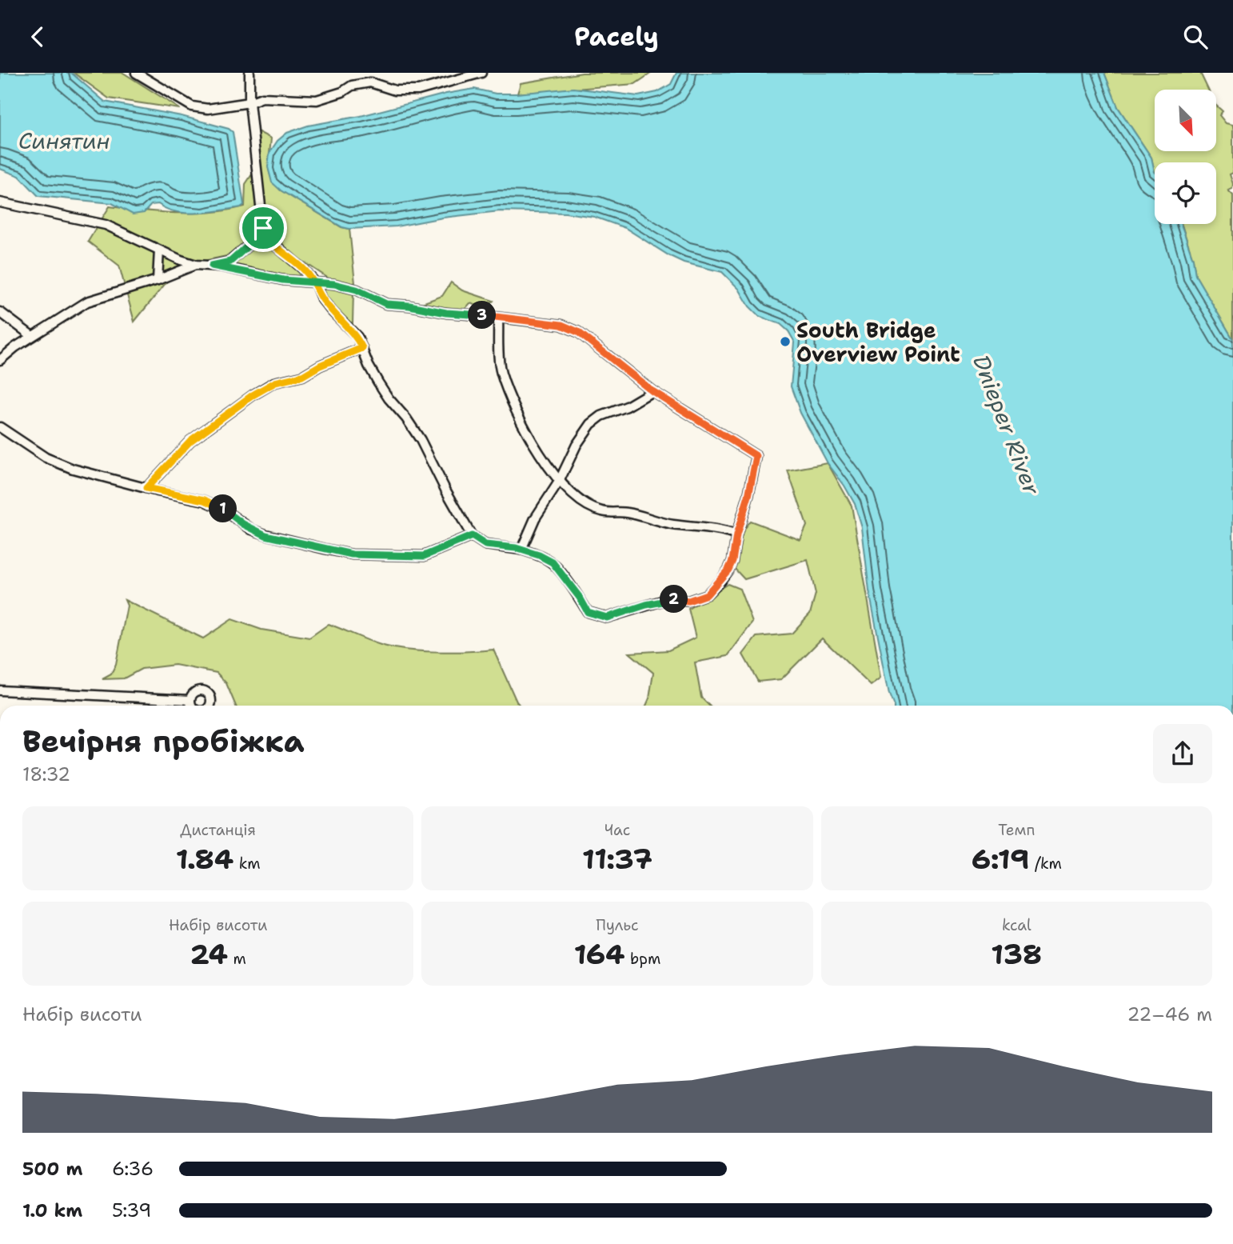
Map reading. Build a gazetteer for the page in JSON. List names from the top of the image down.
{
  "water": ["Синятин", "Dnieper River"],
  "places": ["South Bridge Overview Point"],
  "north": "bottom right",
  "page": {
    "header": "Pacely",
    "pins": ["3", "1", "2"],
    "heading": ["Вечірня пробіжка", "18:32"],
    "stats": [
      ["Дистанція", "1.84 km"],
      ["Час", "11:37"],
      ["Темп", "6:19 /km"],
      ["Набір висоти", "24 m"],
      ["Пульс", "164 bpm"],
      ["kcal", "138"]
    ],
    "chart": ["Набір висоти", "22–46 m"],
    "list": [
      {
        "name": "500 m",
        "note": "6:36"
      },
      {
        "name": "1.0 km",
        "note": "5:39"
      }
    ]
  }
}
